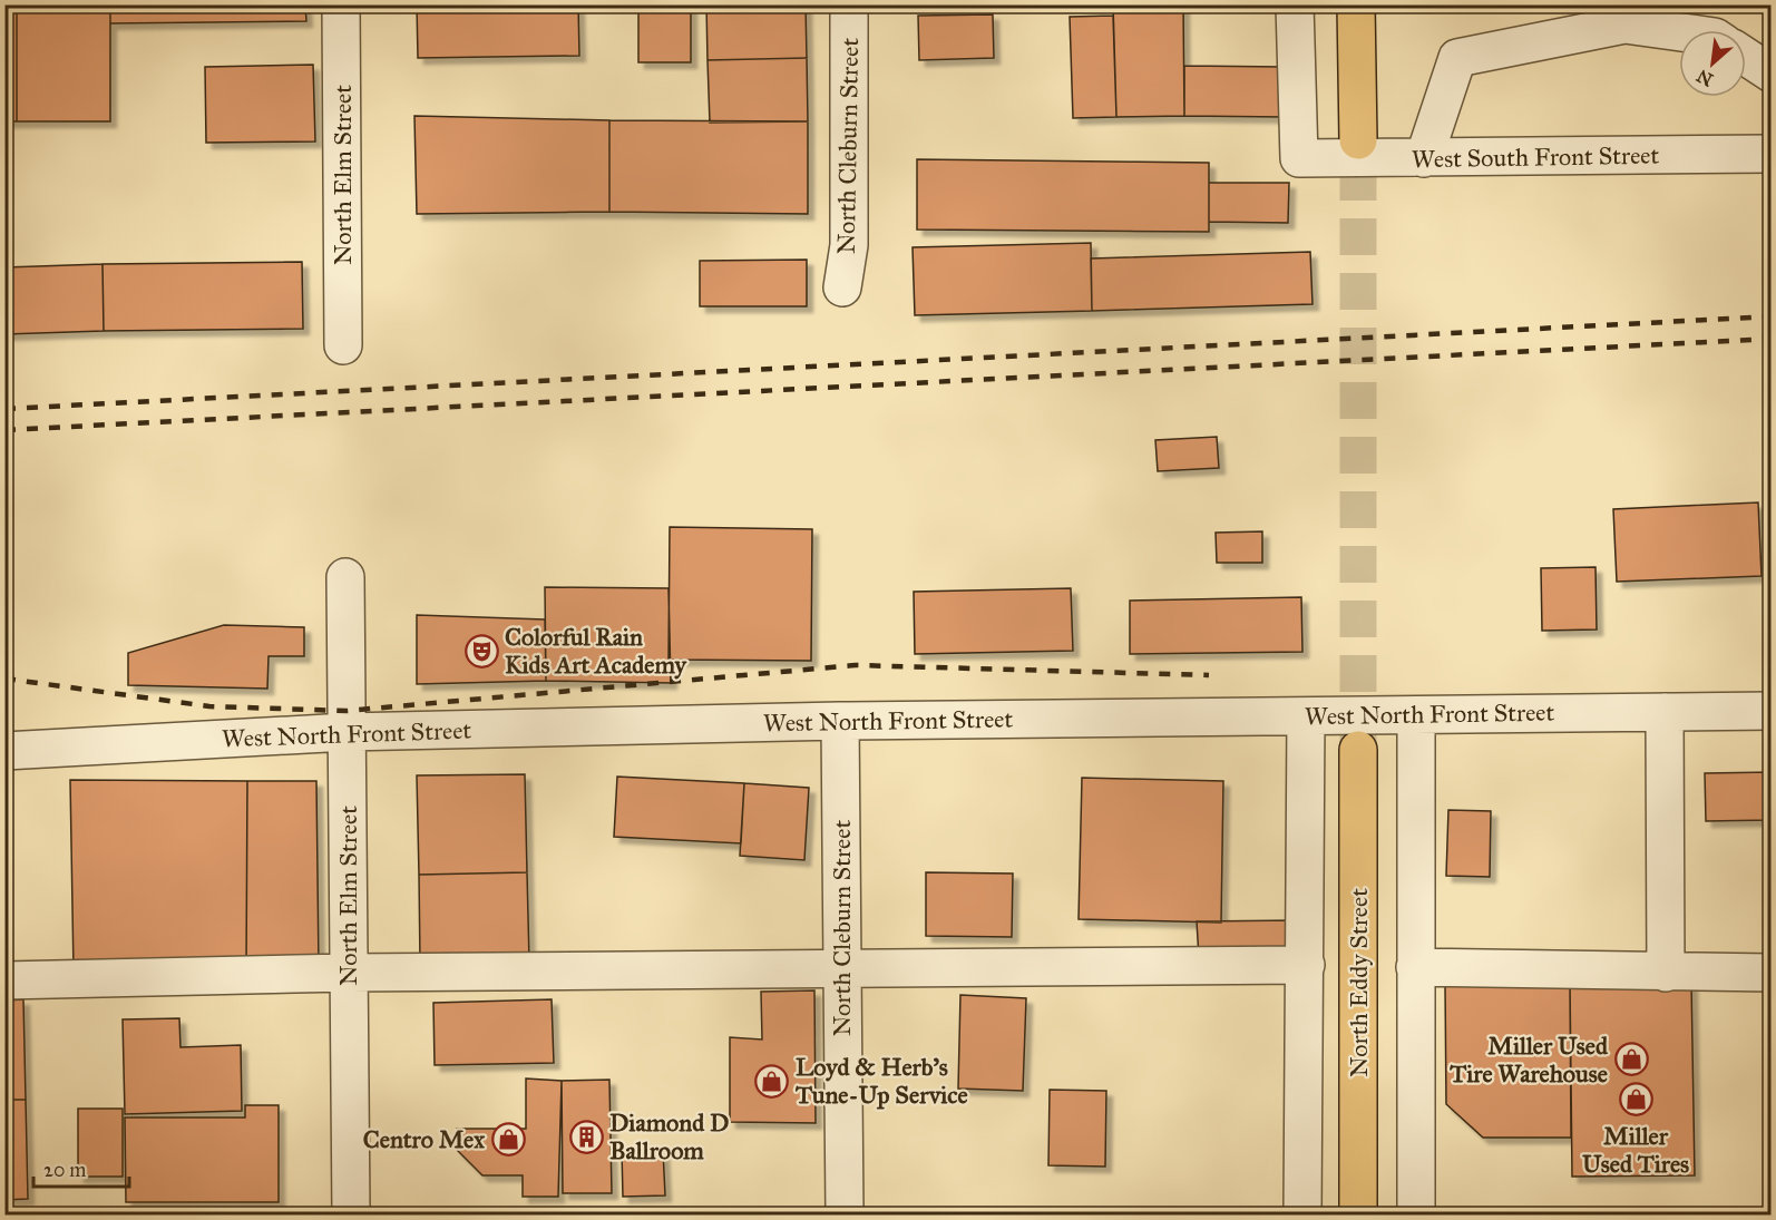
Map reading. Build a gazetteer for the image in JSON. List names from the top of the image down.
{
  "streets": {
    "main road": ["North Eddy Street"],
    "street": [
      "North Cleburn Street",
      "West South Front Street",
      "North Elm Street",
      "West North Front Street"
    ]
  },
  "crossings": [
    ["North Cleburn Street", "West North Front Street"],
    ["North Elm Street", "West North Front Street"]
  ],
  "places": {
    "theatre": ["Colorful Rain Kids Art Academy"],
    "shop": [
      "Miller Used Tire Warehouse",
      "Loyd & Herb's Tune-Up Service",
      "Miller Used Tires",
      "Centro Mex"
    ],
    "building": ["Diamond D Ballroom"]
  },
  "scale_bar": "20 m",
  "north": "bottom left"
}
